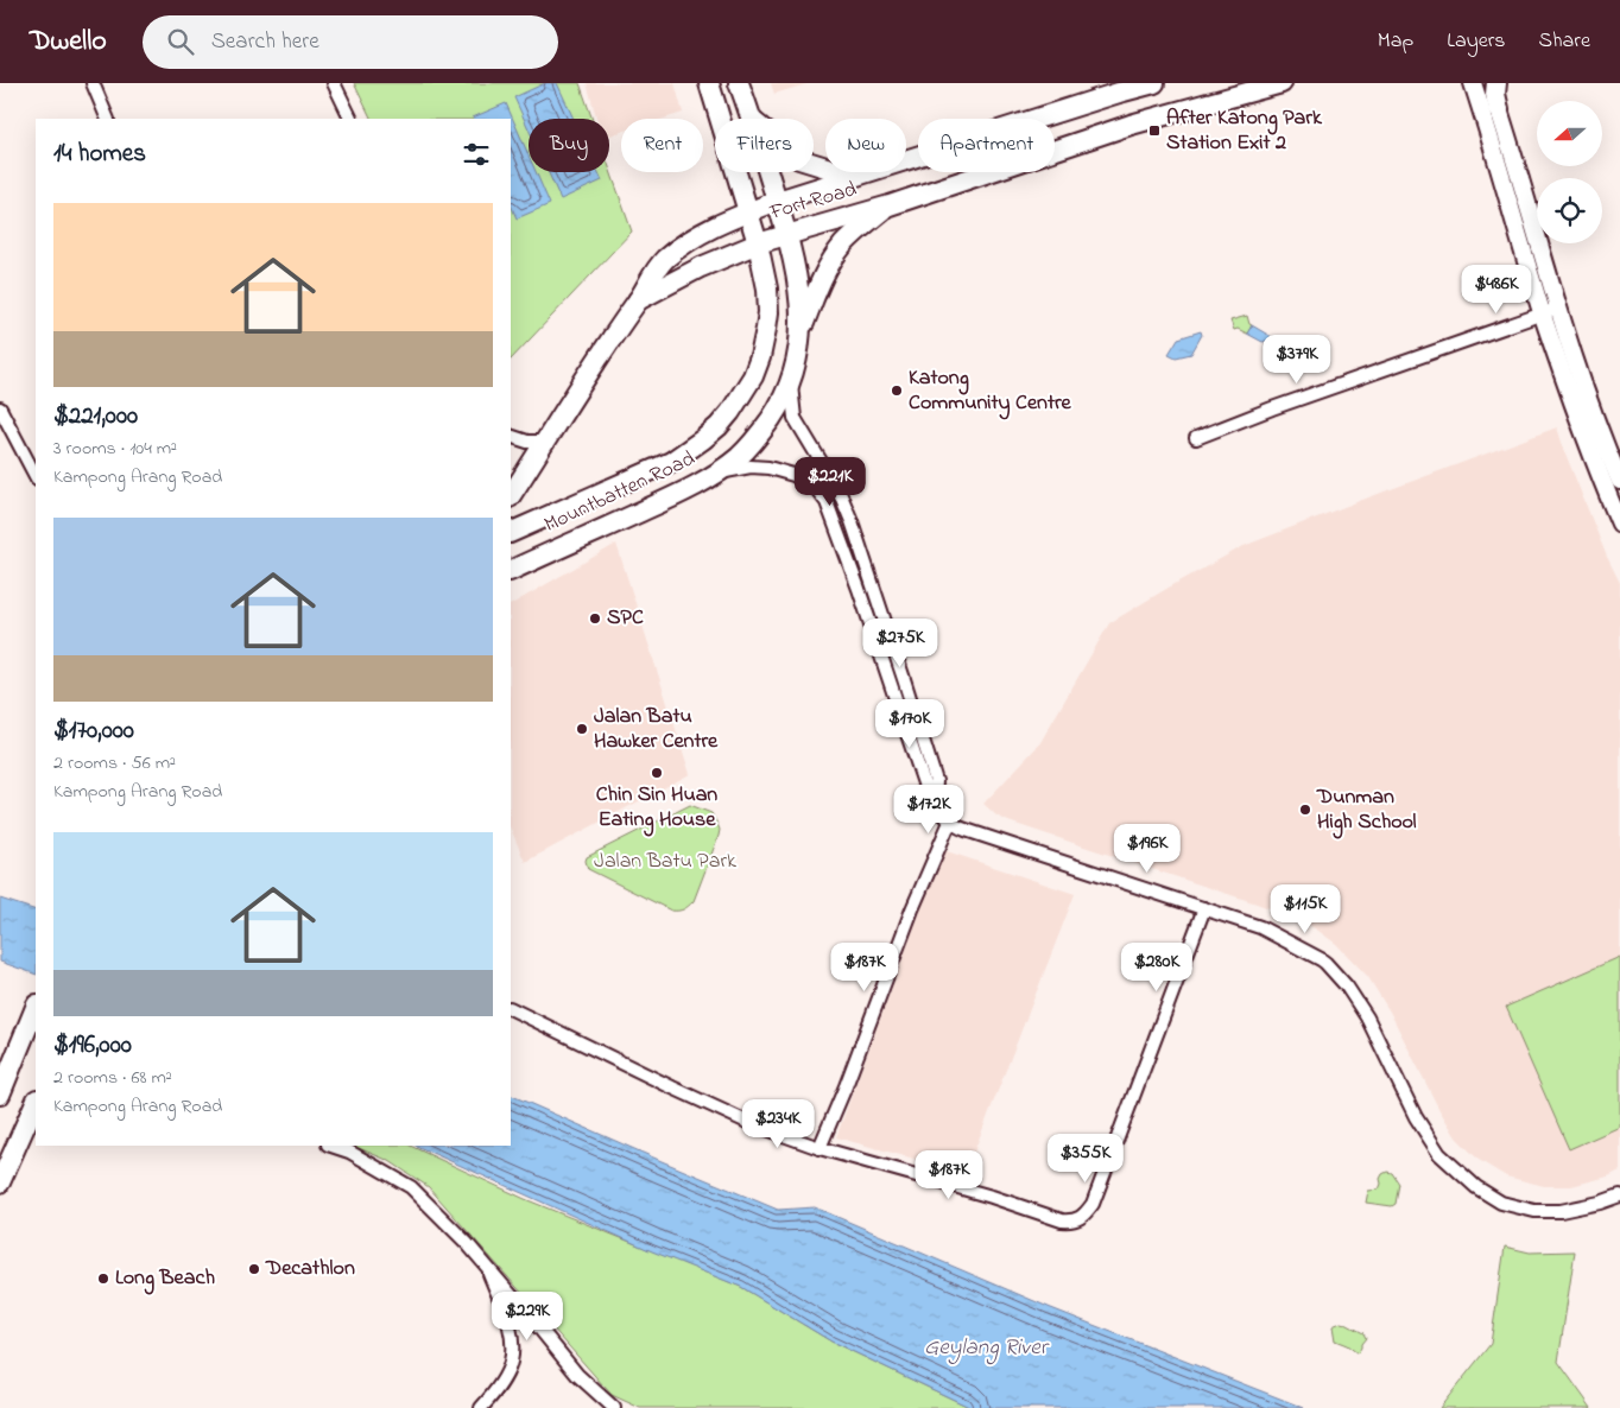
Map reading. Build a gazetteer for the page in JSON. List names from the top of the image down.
{
  "streets": {
    "main road": ["Fort Road", "Mountbatten Road"]
  },
  "crossings": [
    ["Fort Road", "Mountbatten Road"]
  ],
  "water": ["Geylang River"],
  "parks": ["Jalan Batu Park"],
  "places": {
    "transit": ["After Katong Park Station Exit 2"],
    "other": [
      "Katong Community Centre",
      "SPC",
      "Jalan Batu Hawker Centre",
      "Chin Sin Huan Eating House",
      "Dunman High School",
      "Decathlon",
      "Long Beach"
    ]
  },
  "north": "left",
  "page": {
    "header": "Dwello",
    "search": "Search here",
    "nav": ["Map", "Layers", "Share"],
    "chip": [
      "Buy",
      "Rent",
      "Filters",
      "New",
      "Apartment"
    ],
    "heading": "14 homes",
    "list": [
      {
        "name": "$221,000",
        "note": "3 rooms · 104 m² · Kampong Arang Road"
      },
      {
        "name": "$170,000",
        "note": "2 rooms · 56 m² · Kampong Arang Road"
      },
      {
        "name": "$196,000",
        "note": "2 rooms · 68 m² · Kampong Arang Road"
      }
    ],
    "price": [
      "$486K",
      "$379K",
      "$221K",
      "$275K",
      "$170K",
      "$172K",
      "$196K",
      "$115K",
      "$187K",
      "$280K",
      "$234K",
      "$355K",
      "$187K",
      "$229K"
    ]
  }
}
